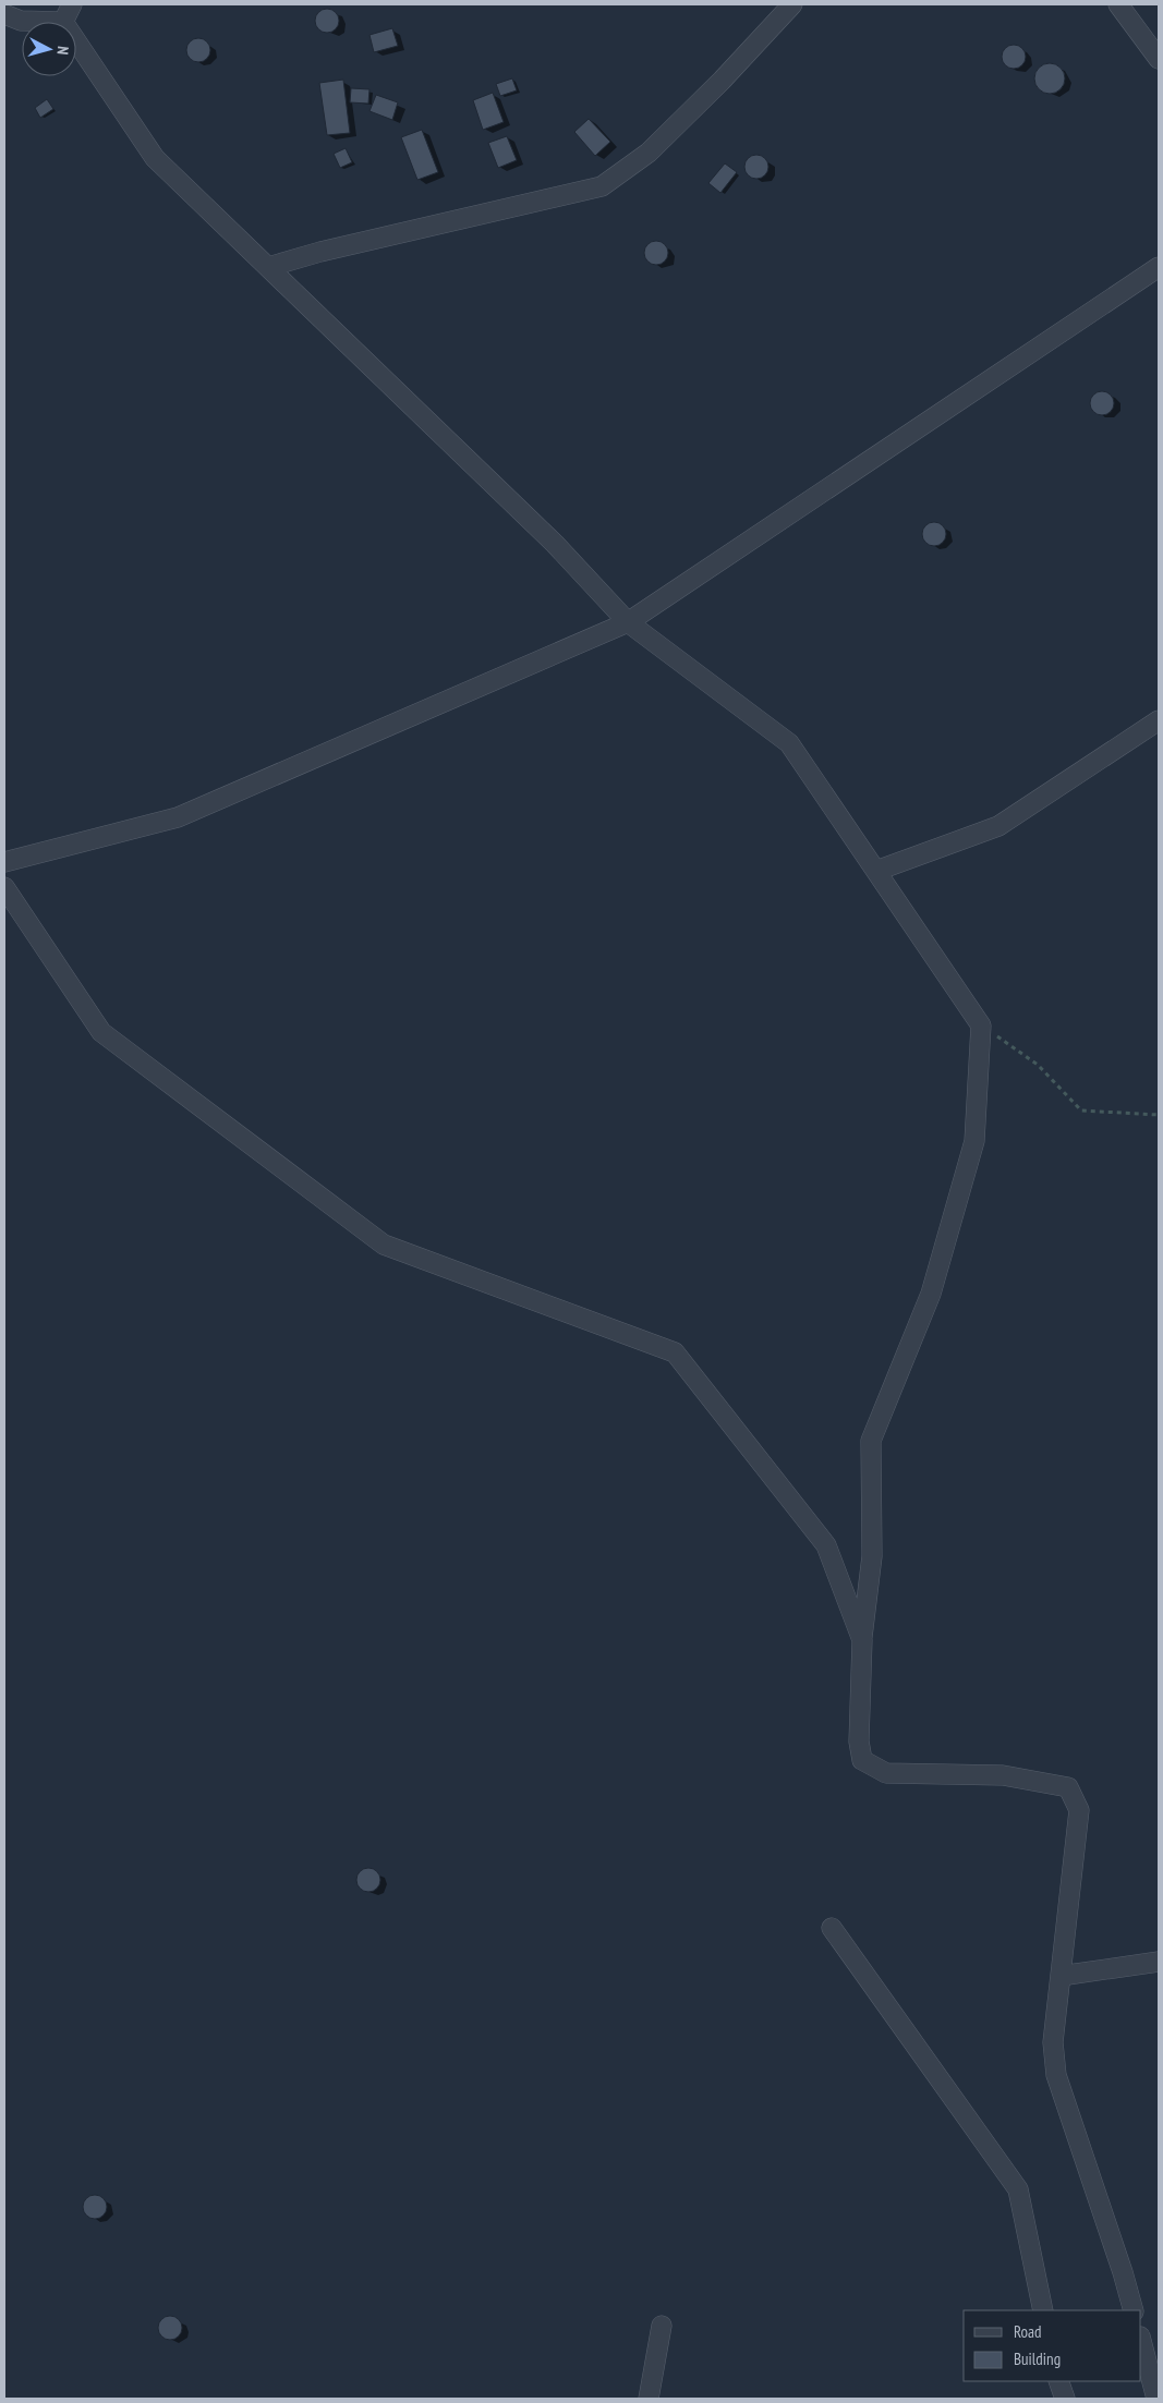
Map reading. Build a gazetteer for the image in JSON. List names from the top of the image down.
{
  "legend": ["Road", "Building"],
  "north": "right"
}
